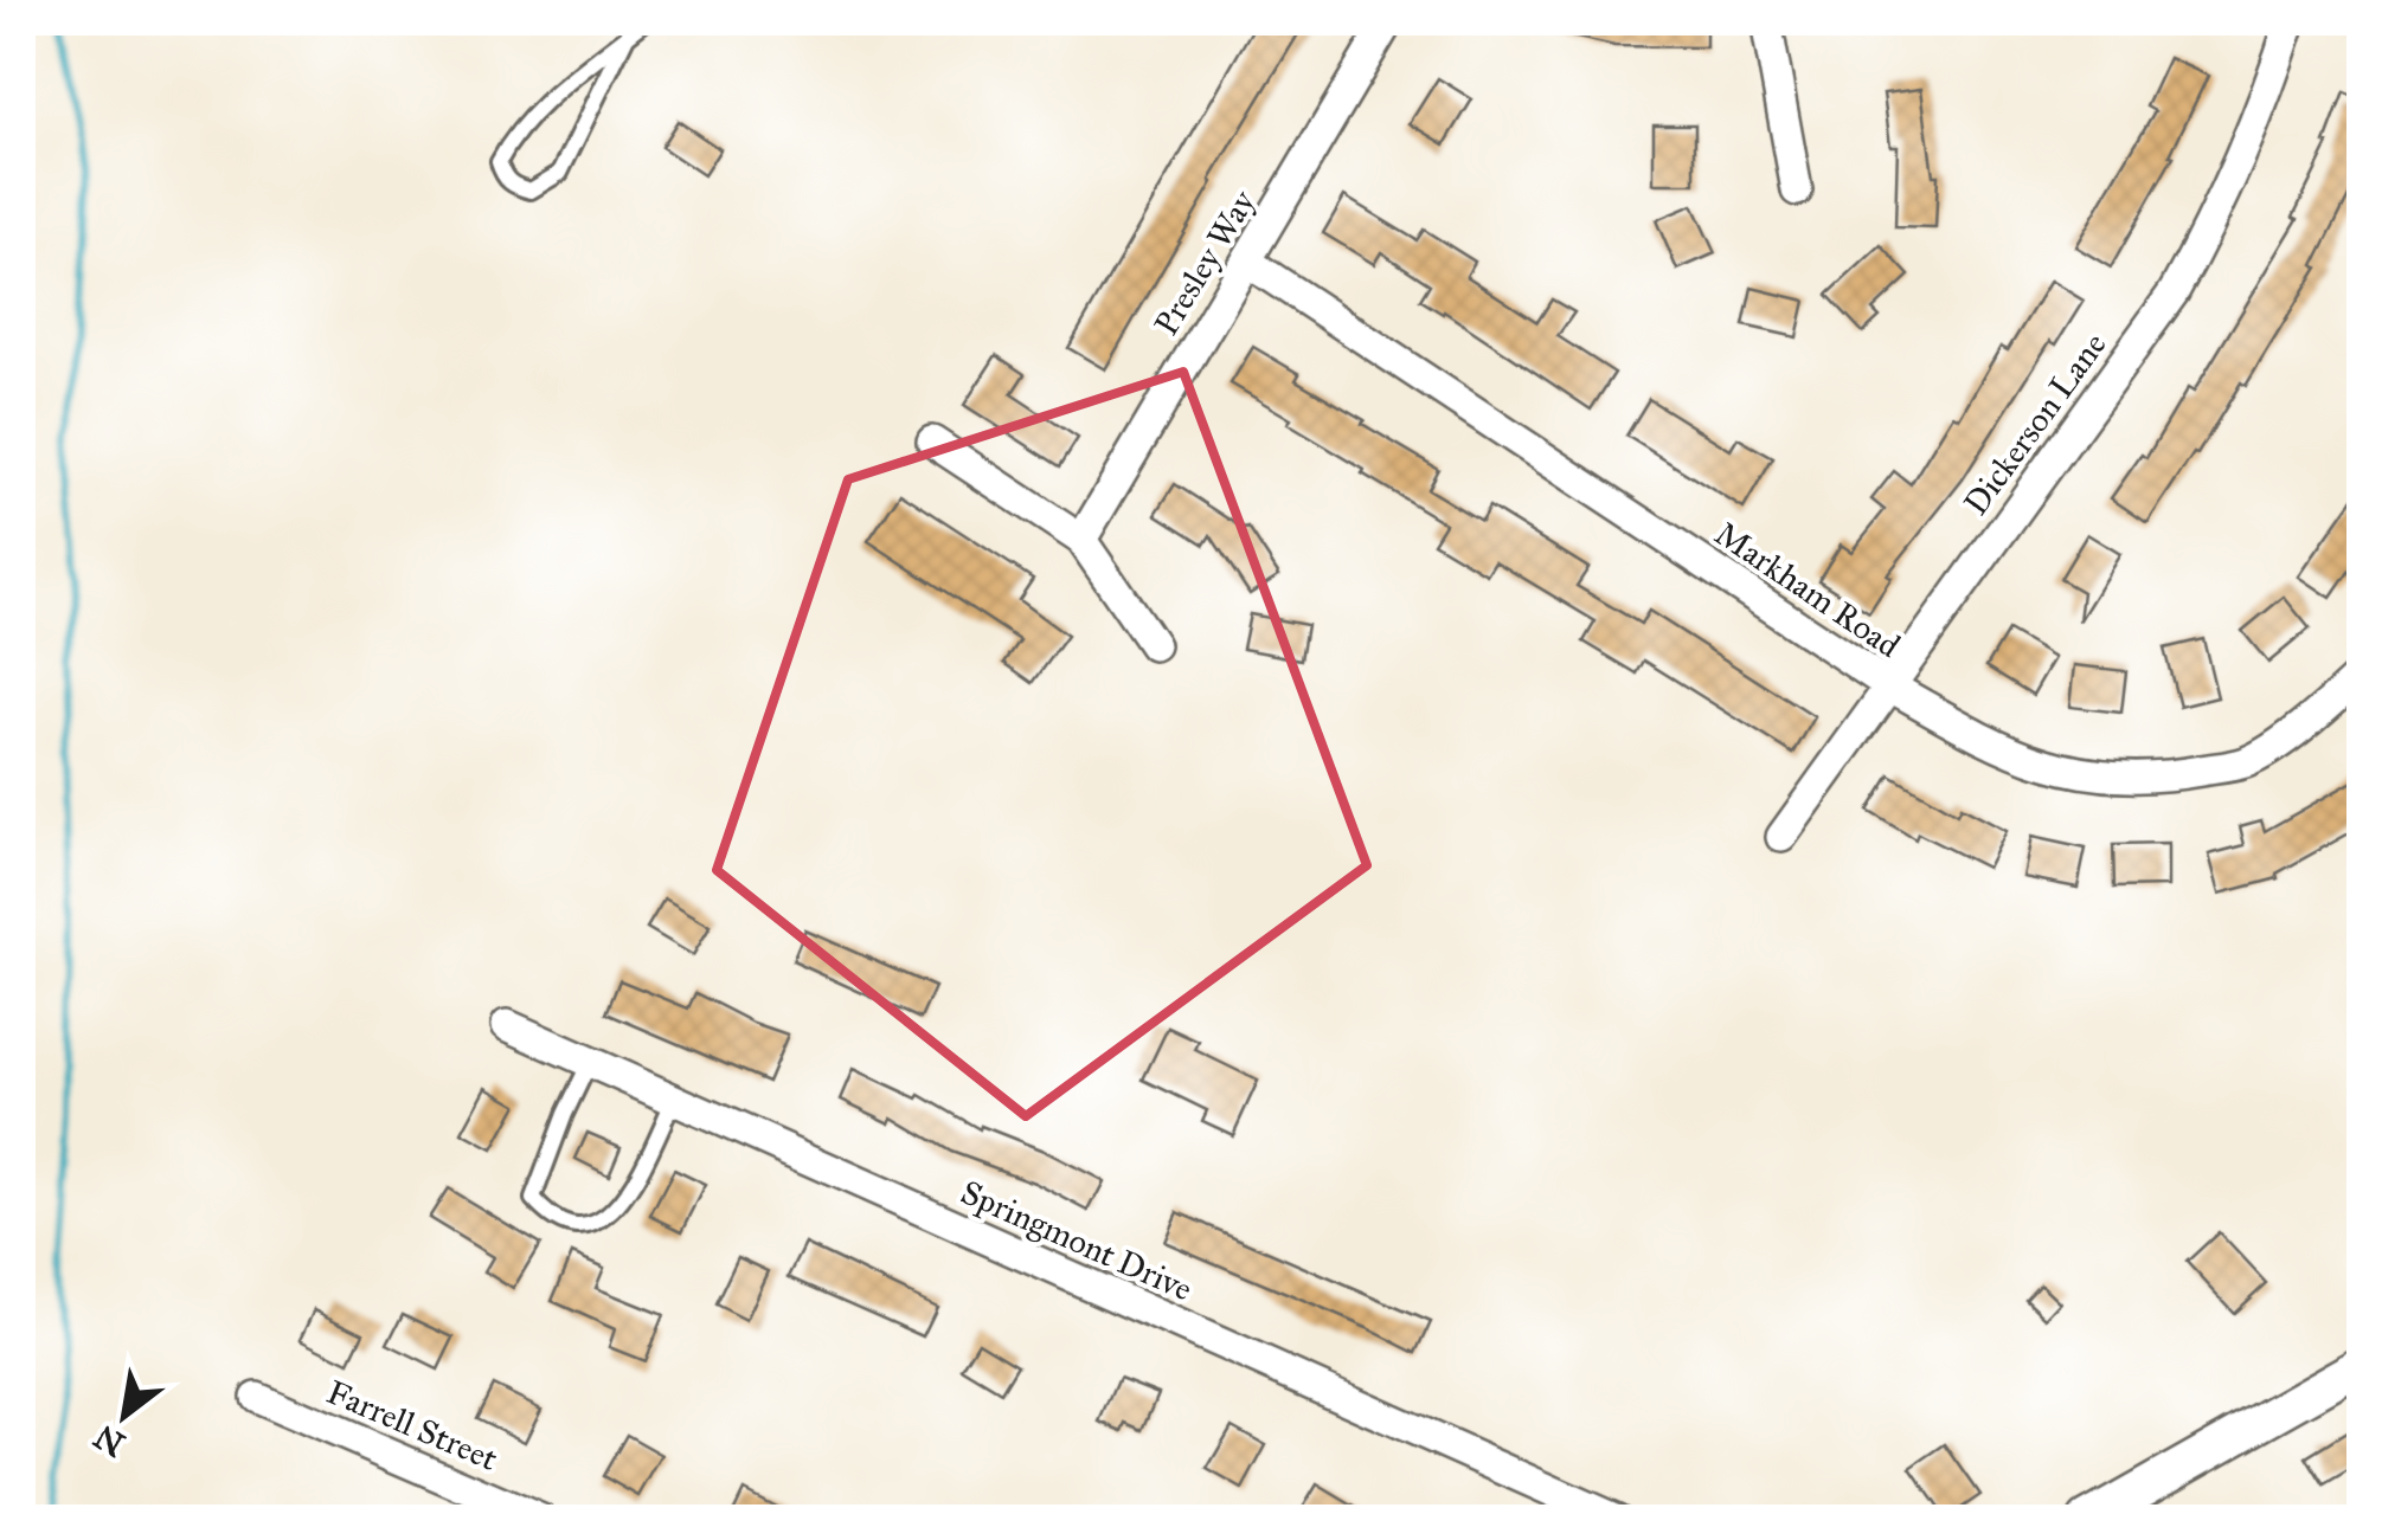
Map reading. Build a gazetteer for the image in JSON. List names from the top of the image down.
{
  "streets": {
    "street": [
      "Presley Way",
      "Dickerson Lane",
      "Markham Road",
      "Springmont Drive",
      "Farrell Street"
    ]
  },
  "crossings": [
    ["Presley Way", "Markham Road"],
    ["Dickerson Lane", "Markham Road"]
  ],
  "north": "bottom left"
}
